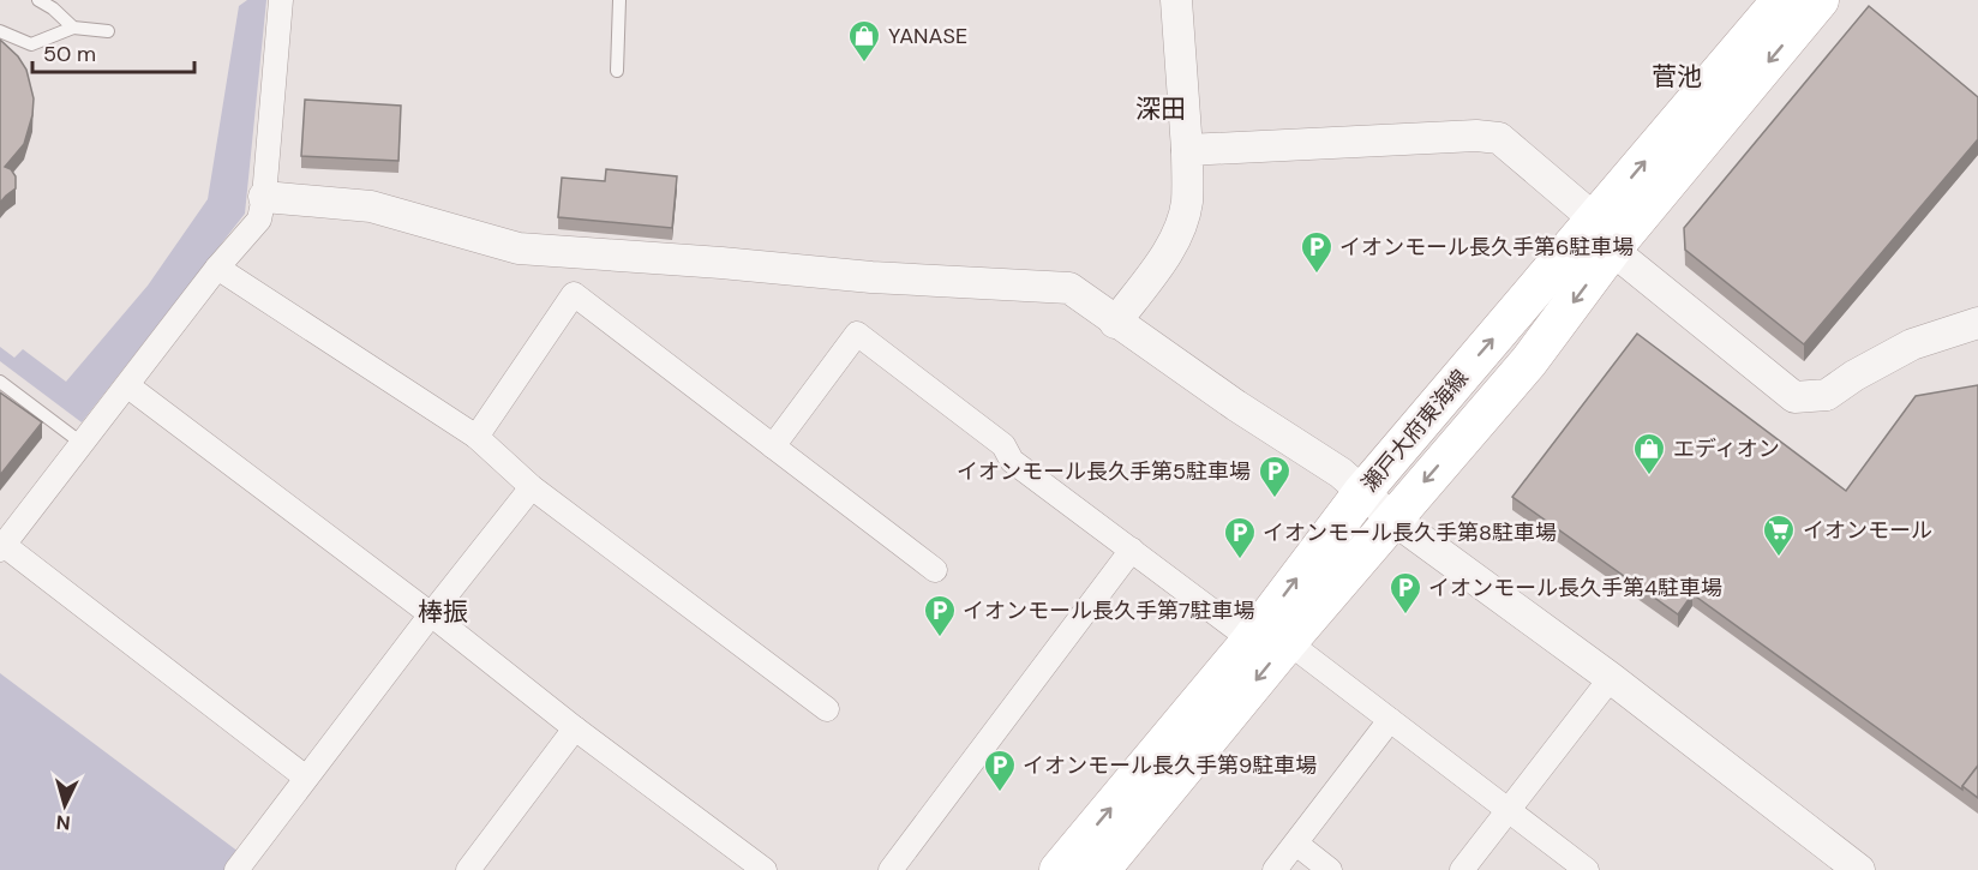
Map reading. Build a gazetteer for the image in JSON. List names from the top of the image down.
{
  "streets": {
    "main road": ["瀬戸大府東海線"]
  },
  "districts": ["菅池", "深田", "棒振"],
  "places": {
    "shop": ["YANASE", "エディオン"],
    "parking": [
      "イオンモール長久手第6駐車場",
      "イオンモール長久手第5駐車場",
      "イオンモール長久手第8駐車場",
      "イオンモール長久手第4駐車場",
      "イオンモール長久手第7駐車場",
      "イオンモール長久手第9駐車場"
    ],
    "supermarket": ["イオンモール"]
  },
  "scale_bar": "50 m",
  "north": "bottom"
}
